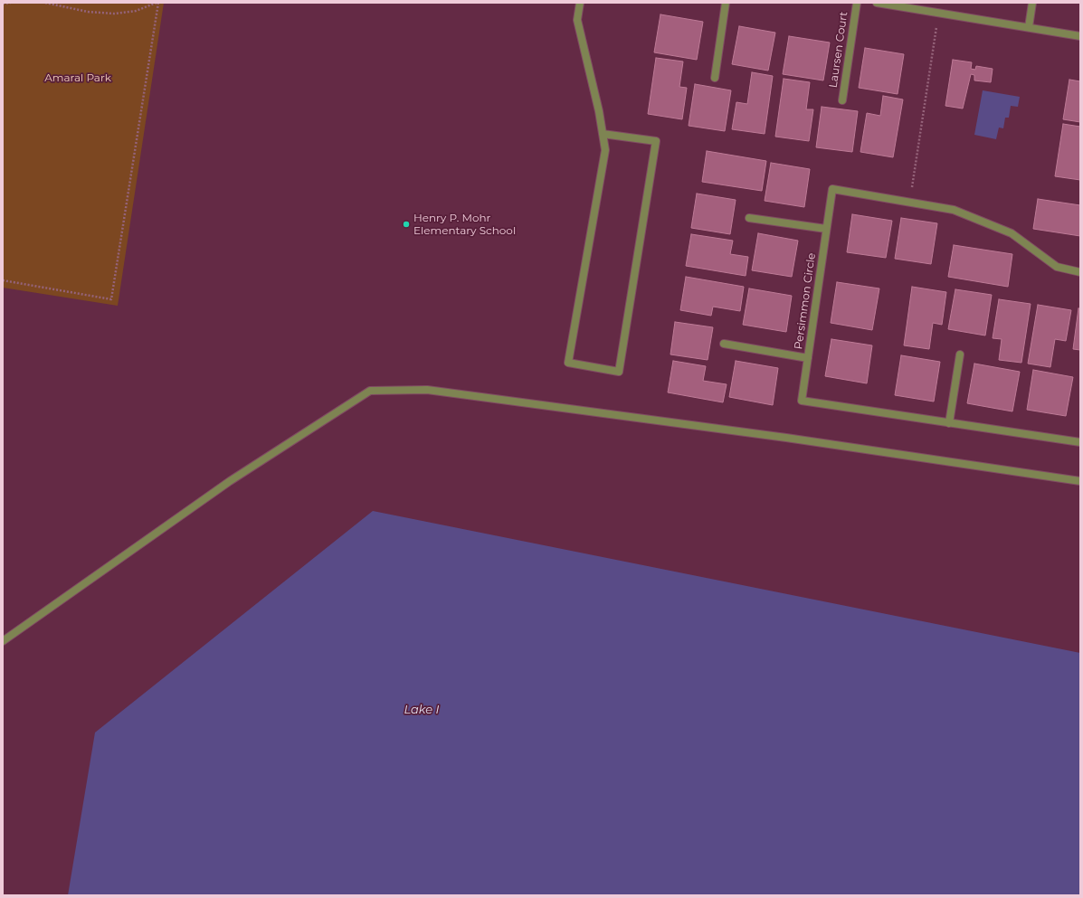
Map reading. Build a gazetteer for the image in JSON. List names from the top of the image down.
{
  "streets": {
    "street": ["Laursen Court", "Persimmon Circle"]
  },
  "water": ["Lake I"],
  "parks": ["Amaral Park"],
  "places": ["Henry P. Mohr Elementary School"]
}
